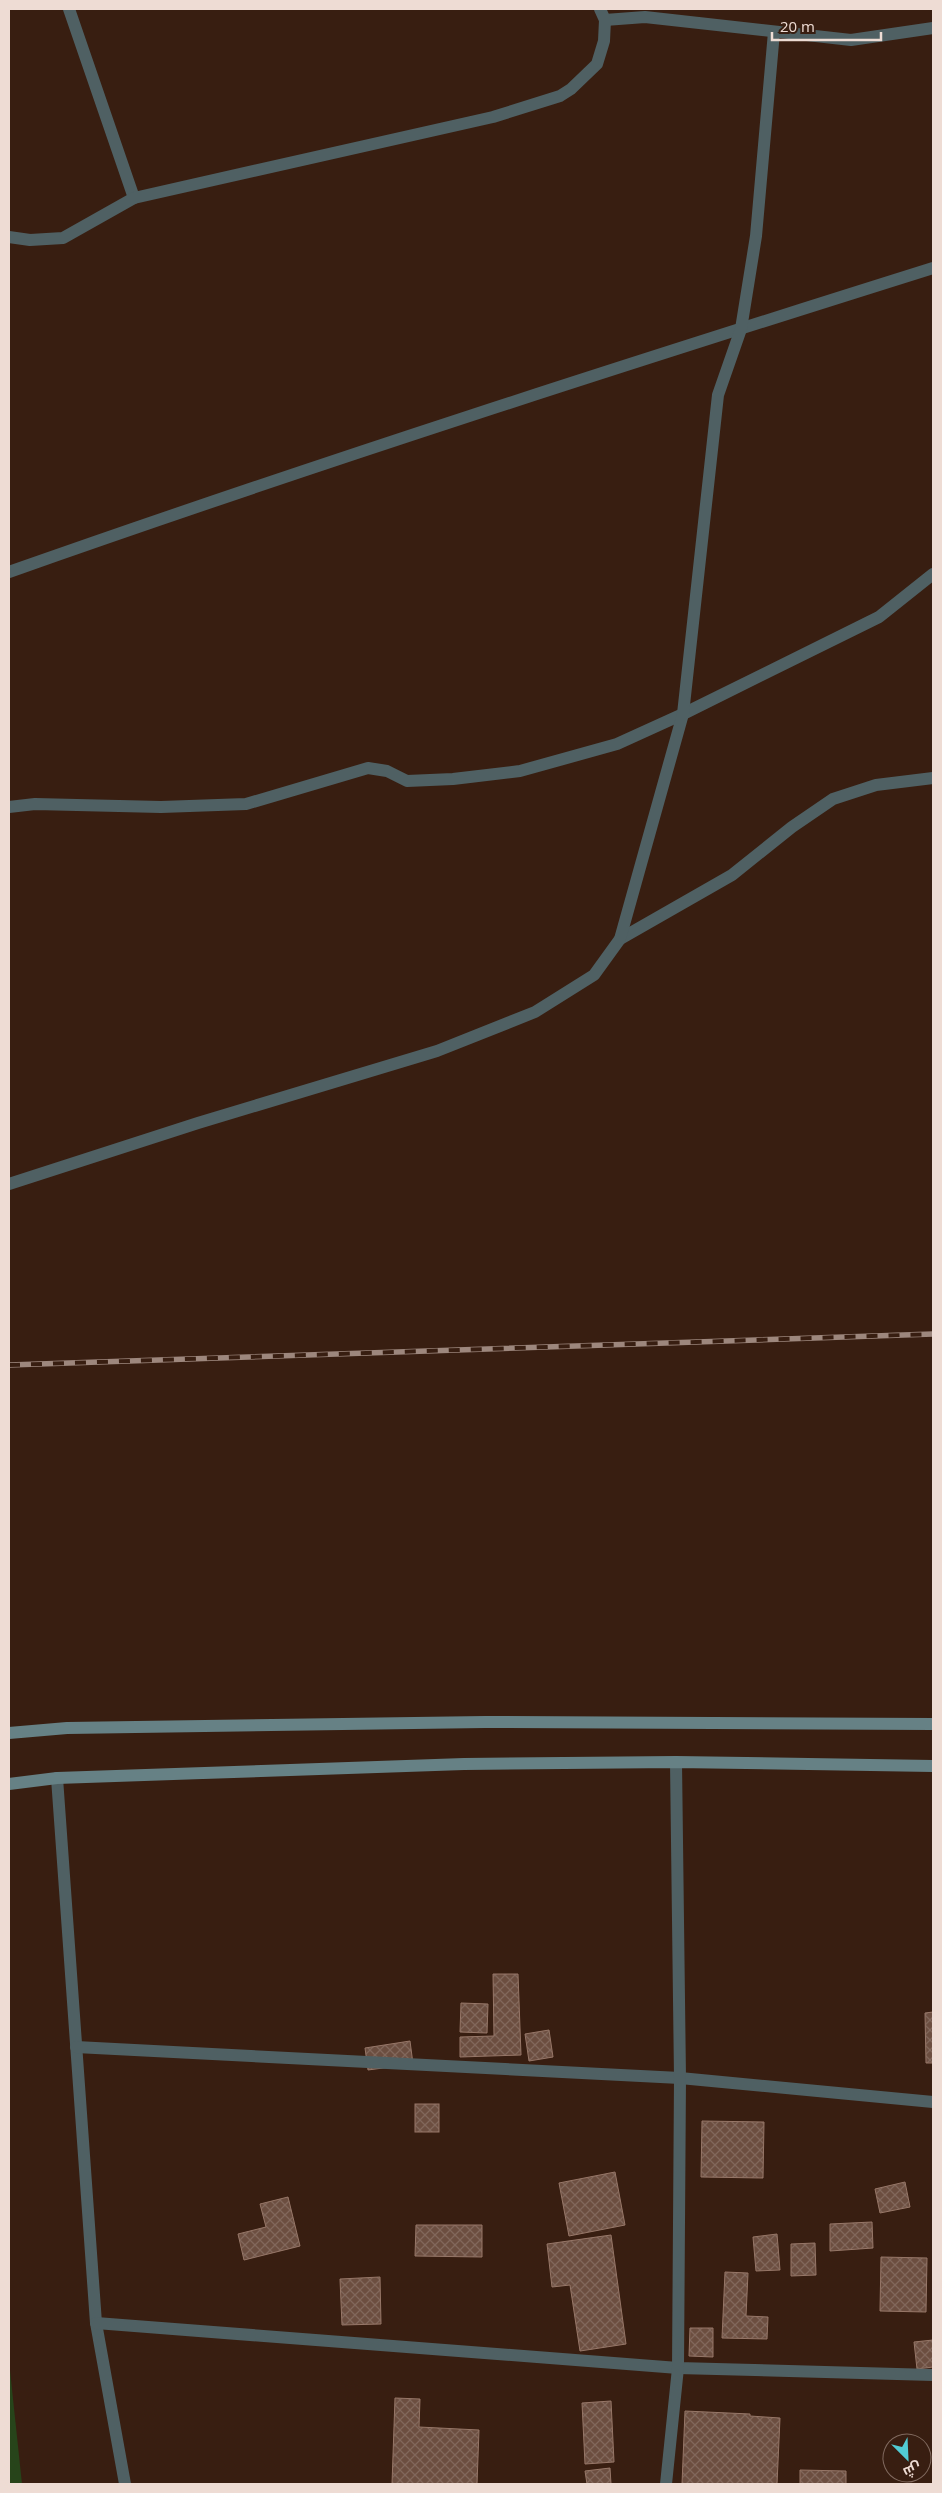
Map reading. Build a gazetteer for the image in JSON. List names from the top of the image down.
{
  "scale_bar": "20 m",
  "north": "bottom right"
}
